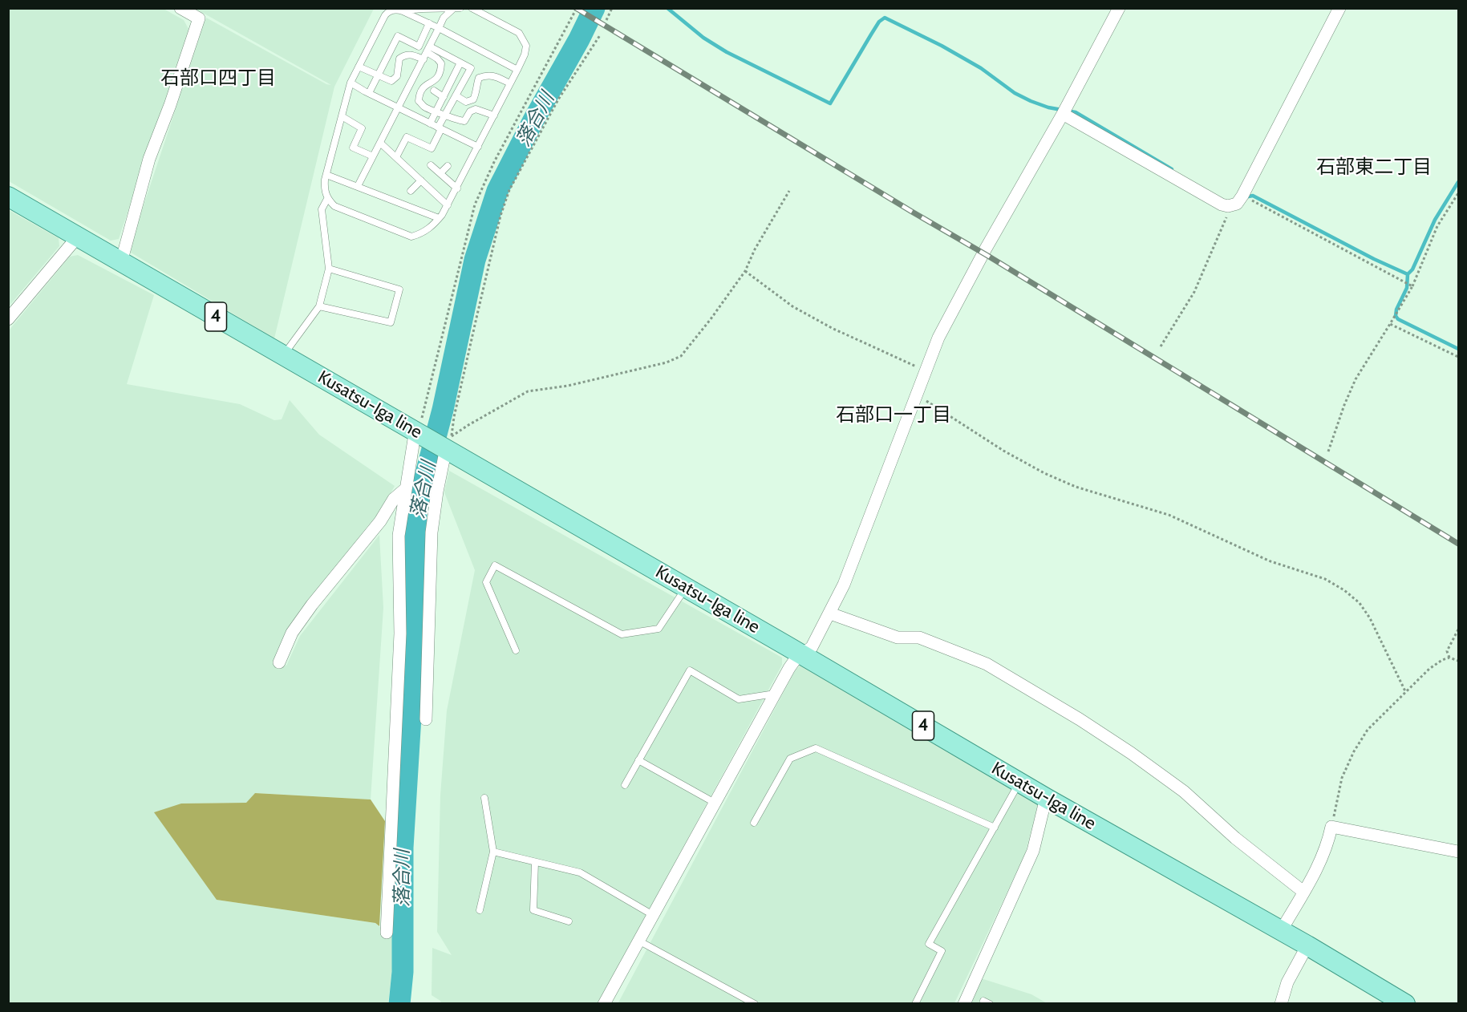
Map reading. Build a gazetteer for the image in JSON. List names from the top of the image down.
{
  "streets": {
    "main road": ["4", "Kusatsu-Iga line"]
  },
  "districts": ["石部口四丁目", "石部東二丁目", "石部口一丁目"],
  "water": ["落合川"]
}
